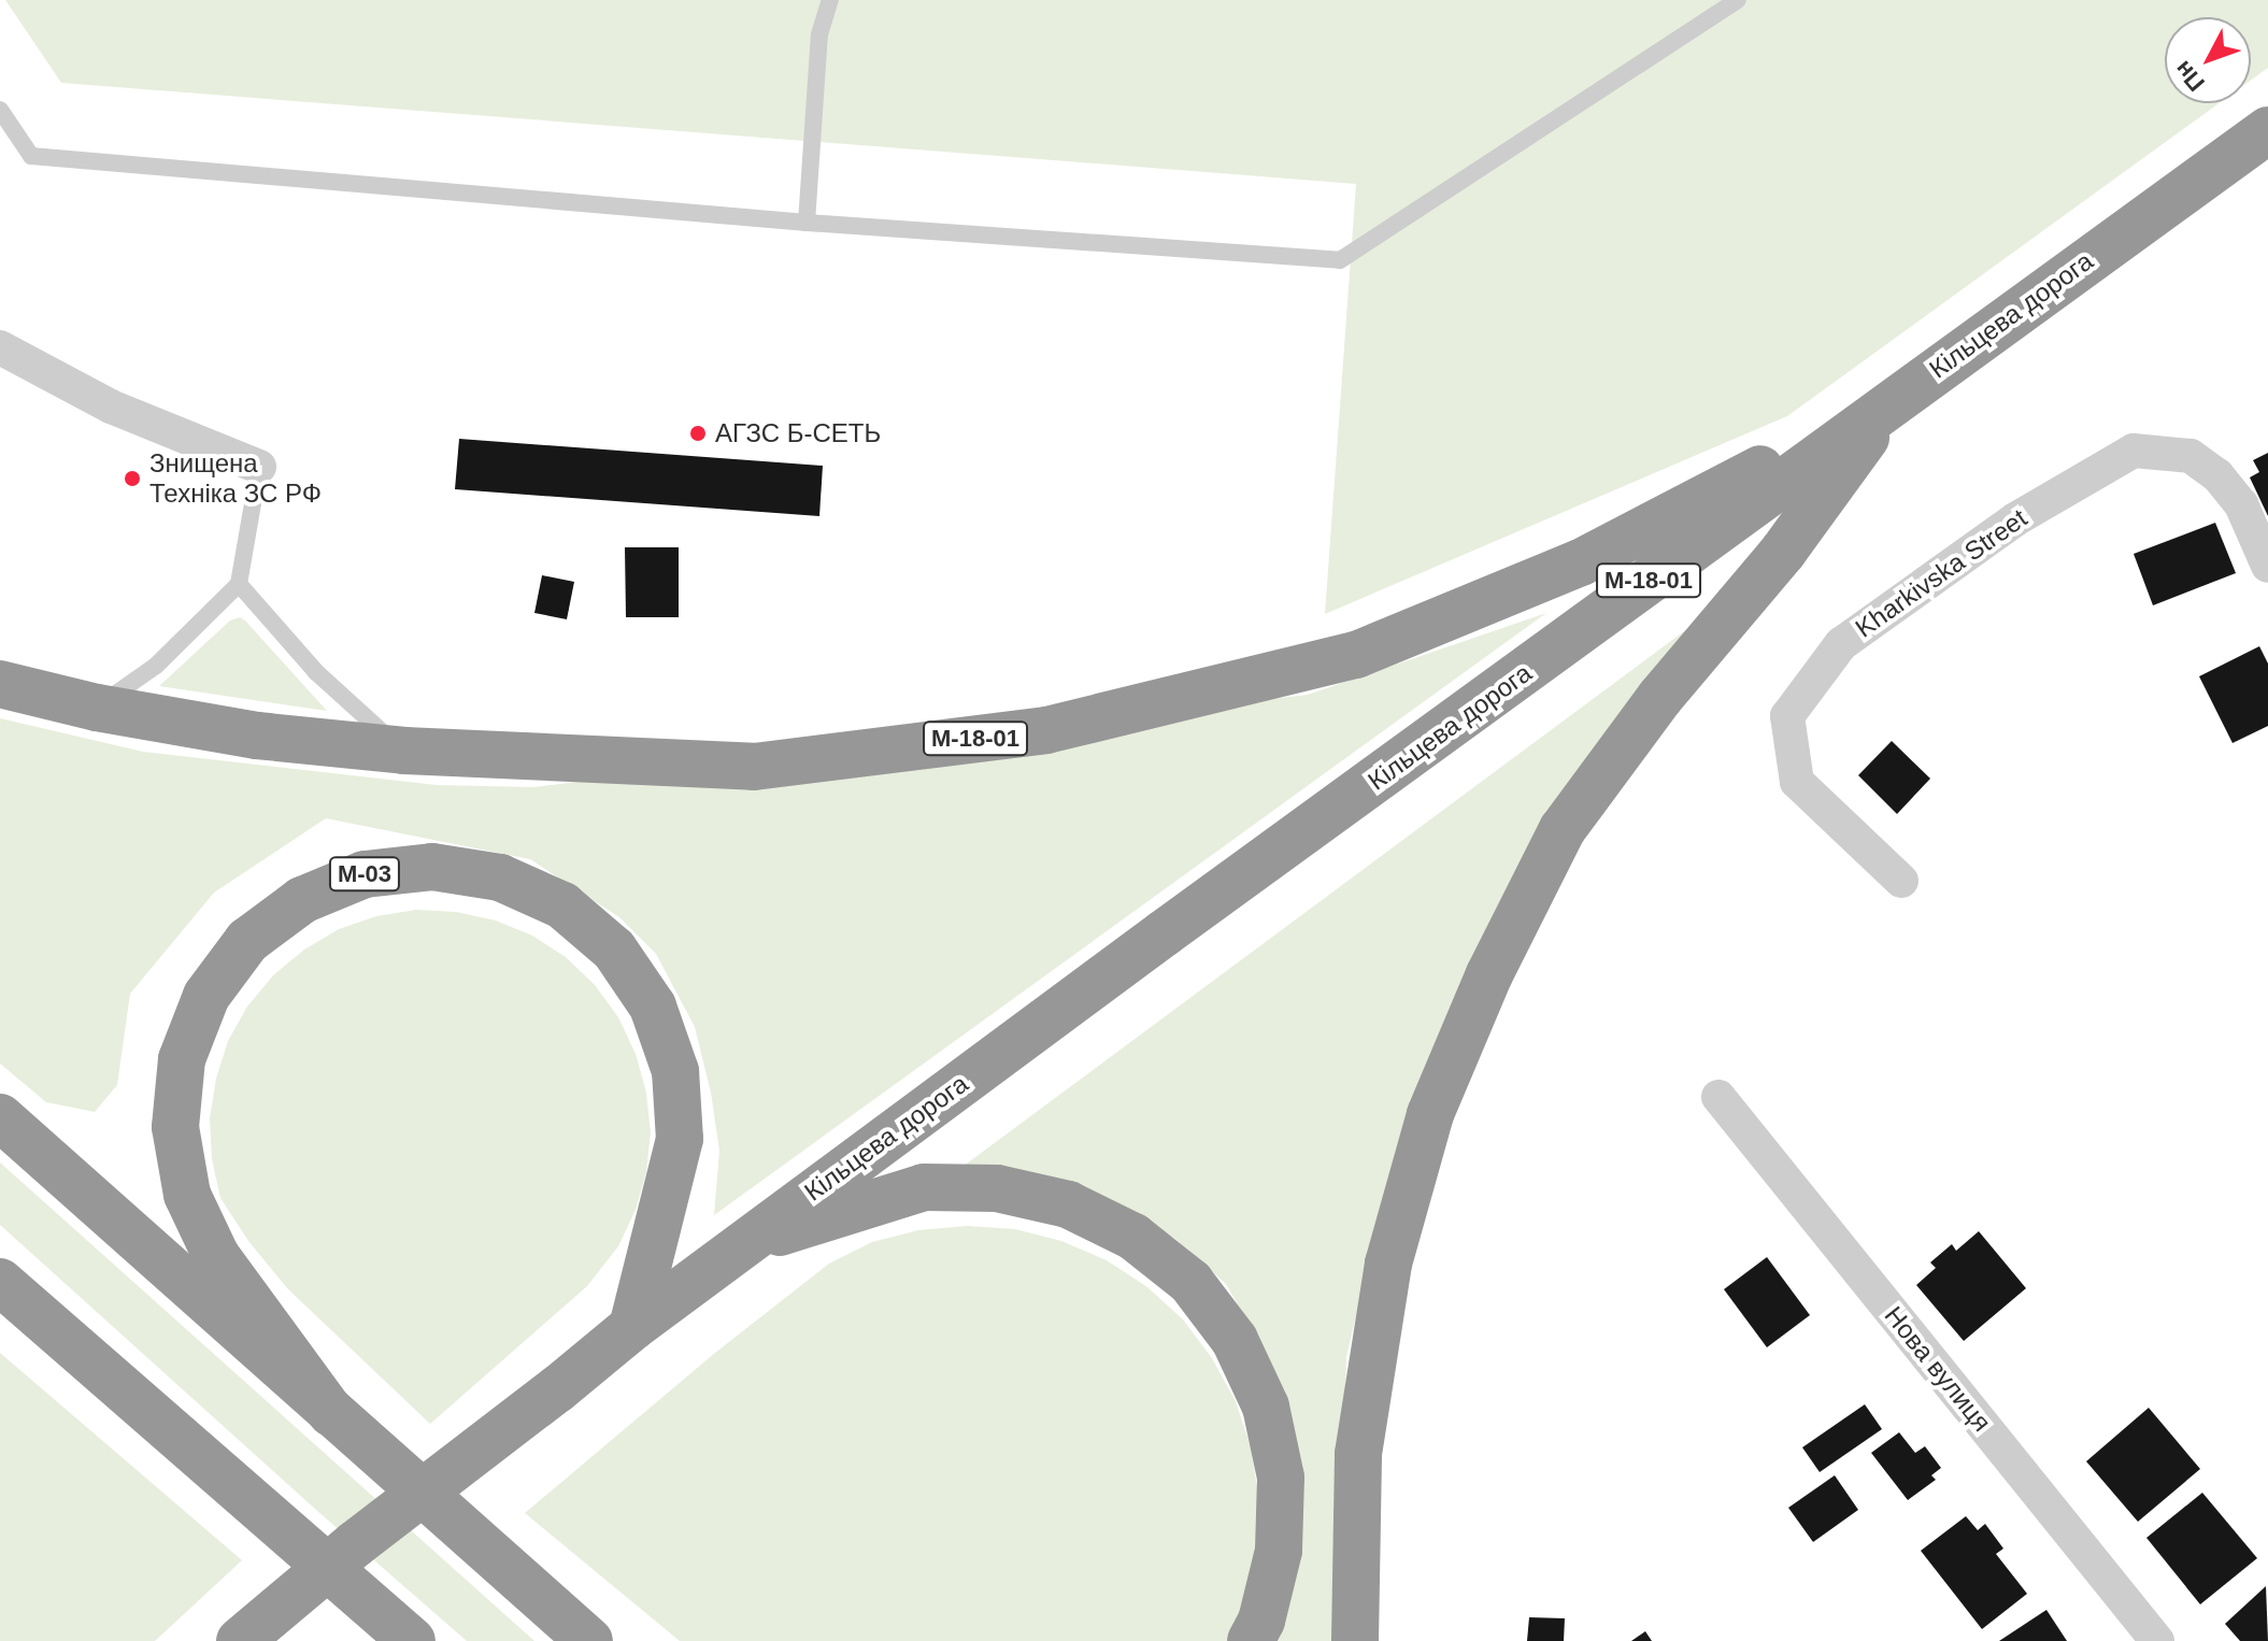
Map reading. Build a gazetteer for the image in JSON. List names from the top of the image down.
{
  "streets": {
    "highway": ["Кільцева дорога", "М-18-01", "М-03"],
    "street": ["Kharkivska Street", "Нова вулиця"]
  },
  "crossings": [
    ["Кільцева дорога", "М-18-01"],
    ["Кільцева дорога", "М-03"]
  ],
  "places": ["АГЗС Б-СЕТЬ", "Знищена Техніка ЗС РФ"],
  "north": "bottom left"
}
